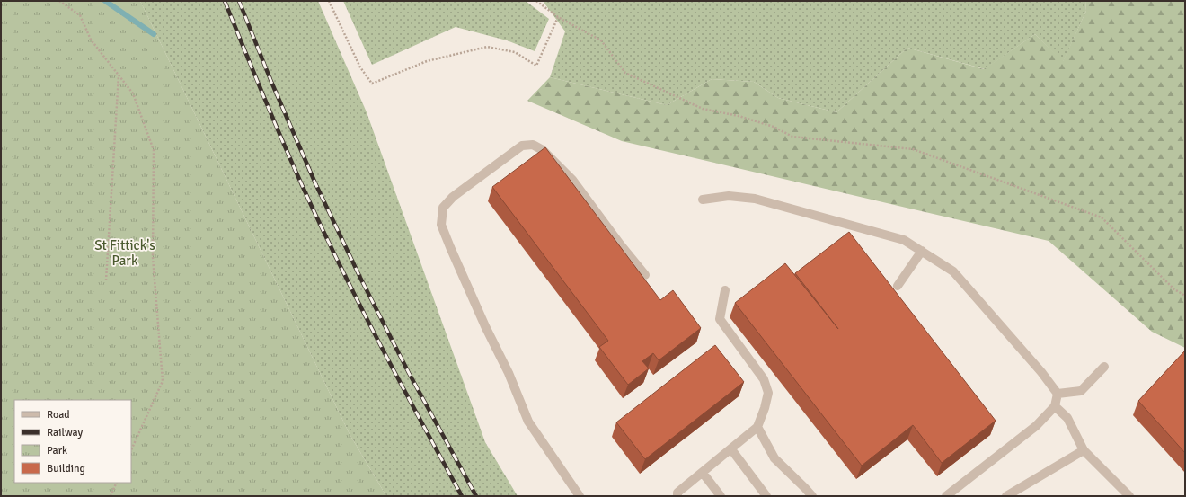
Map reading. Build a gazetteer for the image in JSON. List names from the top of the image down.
{
  "parks": ["St Fittick's Park"],
  "legend": [
    "Road",
    "Railway",
    "Park",
    "Building"
  ]
}
